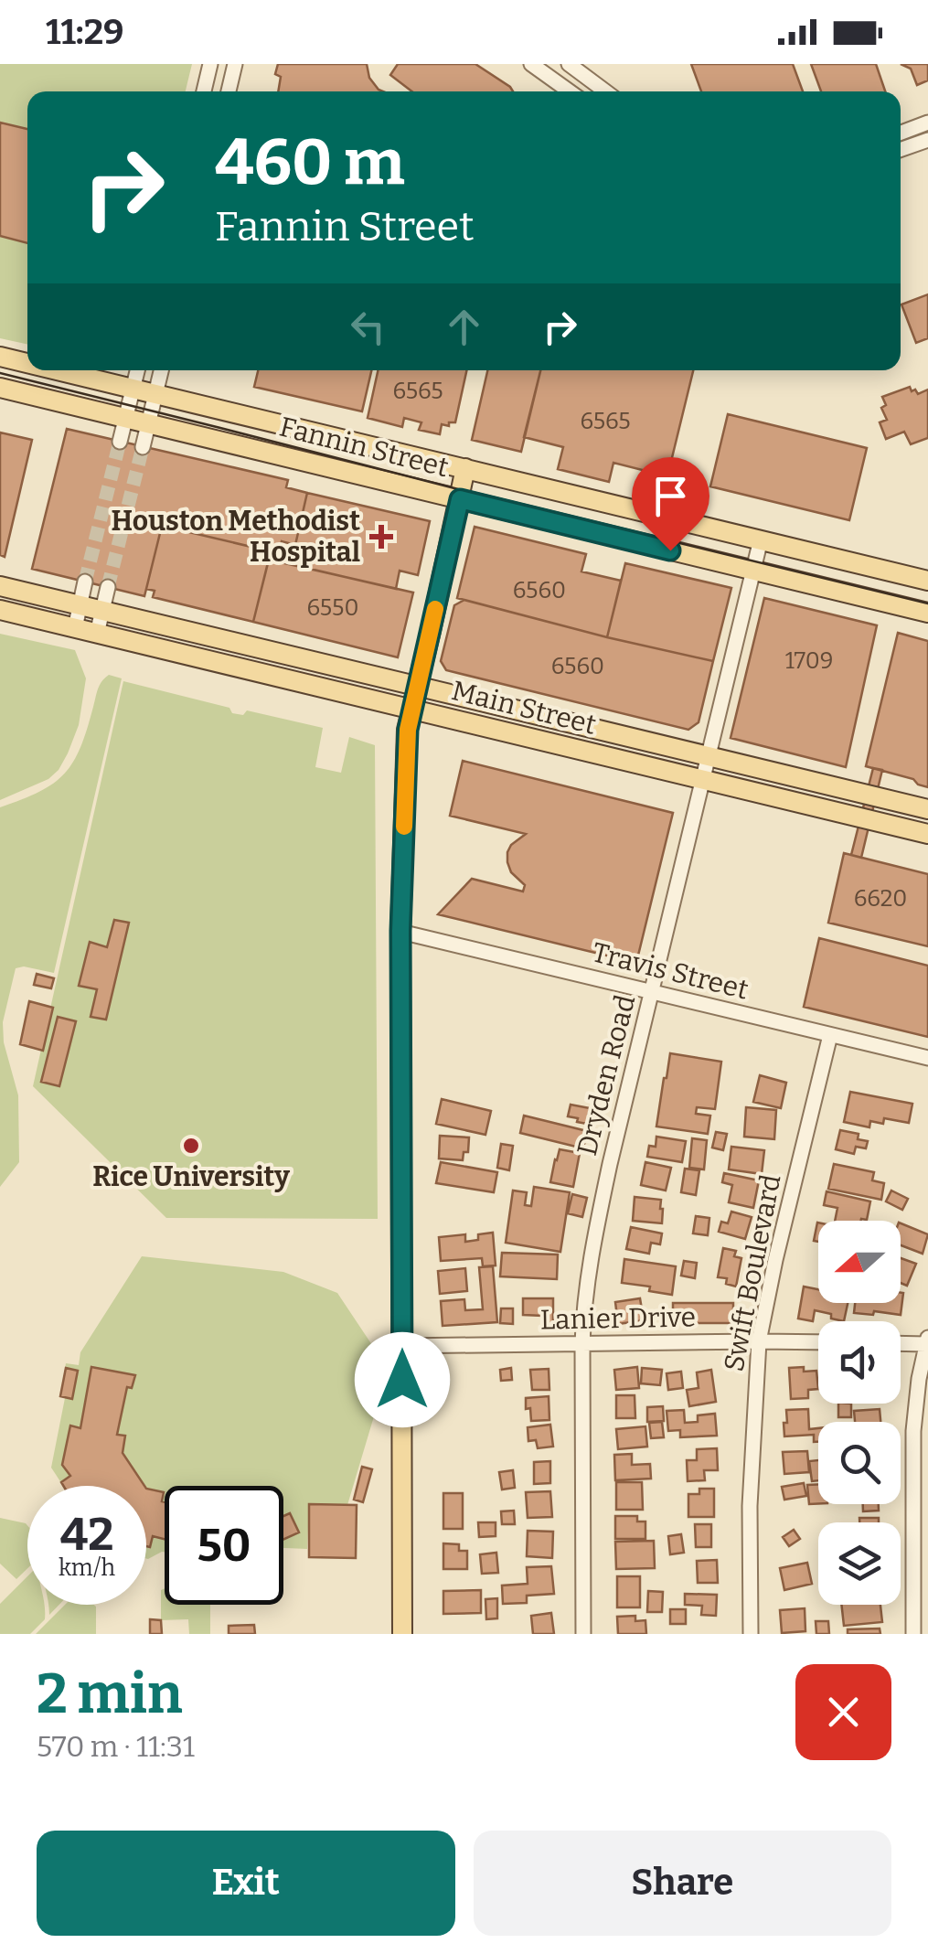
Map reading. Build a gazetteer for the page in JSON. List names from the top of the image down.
{
  "streets": {
    "main road": ["Fannin Street", "Main Street"],
    "street": [
      "Travis Street",
      "Dryden Road",
      "Swift Boulevard",
      "Lanier Drive"
    ]
  },
  "crossings": [
    ["Fannin Street", "Dryden Road"],
    ["Main Street", "Dryden Road"],
    ["Travis Street", "Dryden Road"],
    ["Travis Street", "Swift Boulevard"],
    ["Dryden Road", "Lanier Drive"],
    ["Swift Boulevard", "Lanier Drive"]
  ],
  "places": {
    "health": ["Houston Methodist Hospital"],
    "other": ["Rice University"]
  },
  "house_numbers": [
    "6565",
    "6565",
    "6560",
    "6550",
    "1709",
    "6560",
    "6620"
  ],
  "north": "left",
  "page": {
    "status": "11:29",
    "turn": ["460 m", "Fannin Street"],
    "speed": "42 km/h",
    "limit": "50",
    "heading": ["2 min", "570 m · 11:31"],
    "buttons": ["Exit", "Share"]
  }
}
